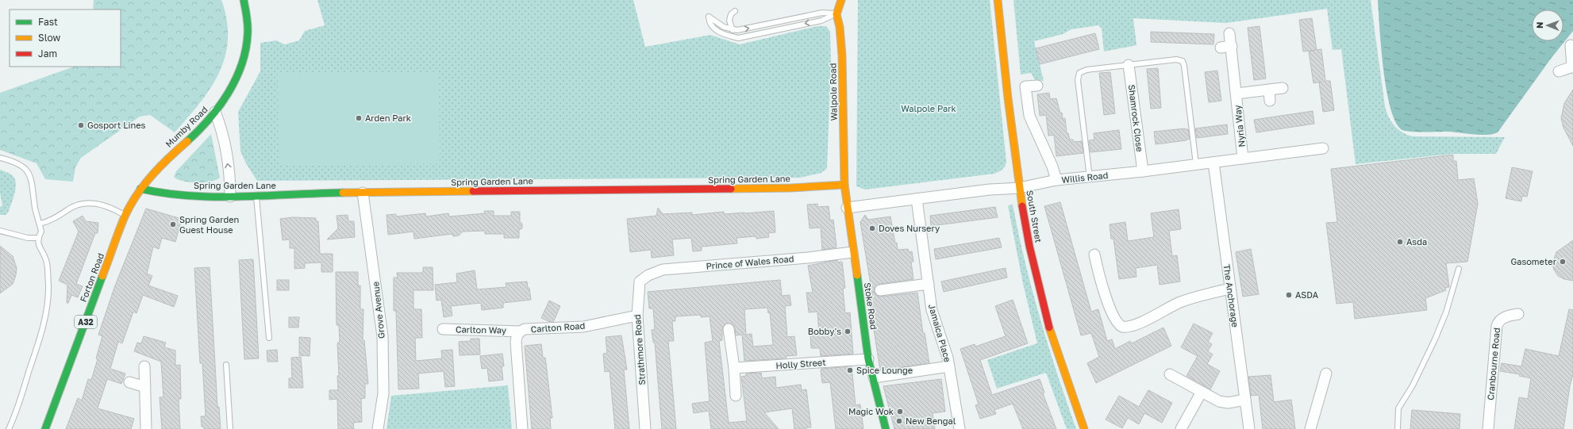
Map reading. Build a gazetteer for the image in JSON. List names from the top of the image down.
{
  "streets": {
    "street": [
      "Walpole Road",
      "Shamrock Close",
      "Nyria Way",
      "Mumby Road",
      "Willis Road",
      "Spring Garden Lane",
      "South Street",
      "Prince of Wales Road",
      "Forton Road",
      "The Anchorage",
      "Stoke Road",
      "Grove Avenue",
      "A32",
      "Carlton Road",
      "Carlton Way",
      "Jamaica Place",
      "Strathmore Road",
      "Holly Street",
      "Cranbourne Road"
    ]
  },
  "crossings": [
    ["Walpole Road", "Spring Garden Lane"],
    ["Walpole Road", "Stoke Road"],
    ["Shamrock Close", "Willis Road"],
    ["Nyria Way", "Willis Road"],
    ["Mumby Road", "Spring Garden Lane"],
    ["Mumby Road", "Forton Road"],
    ["Willis Road", "South Street"],
    ["Willis Road", "The Anchorage"],
    ["Willis Road", "Stoke Road"],
    ["Willis Road", "Jamaica Place"],
    ["Spring Garden Lane", "Forton Road"],
    ["Spring Garden Lane", "Stoke Road"],
    ["Spring Garden Lane", "Grove Avenue"],
    ["Prince of Wales Road", "Stoke Road"],
    ["Prince of Wales Road", "Strathmore Road"],
    ["Stoke Road", "Holly Street"],
    ["Carlton Road", "Carlton Way"],
    ["Carlton Road", "Strathmore Road"]
  ],
  "parks": ["Walpole Park"],
  "places": [
    "Arden Park",
    "Gosport Lines",
    "Spring Garden Guest House",
    "Doves Nursery",
    "Asda",
    "Gasometer",
    "ASDA",
    "Bobby's",
    "Spice Lounge",
    "Magic Wok",
    "New Bengal"
  ],
  "legend": ["Fast", "Slow", "Jam"],
  "north": "left"
}
